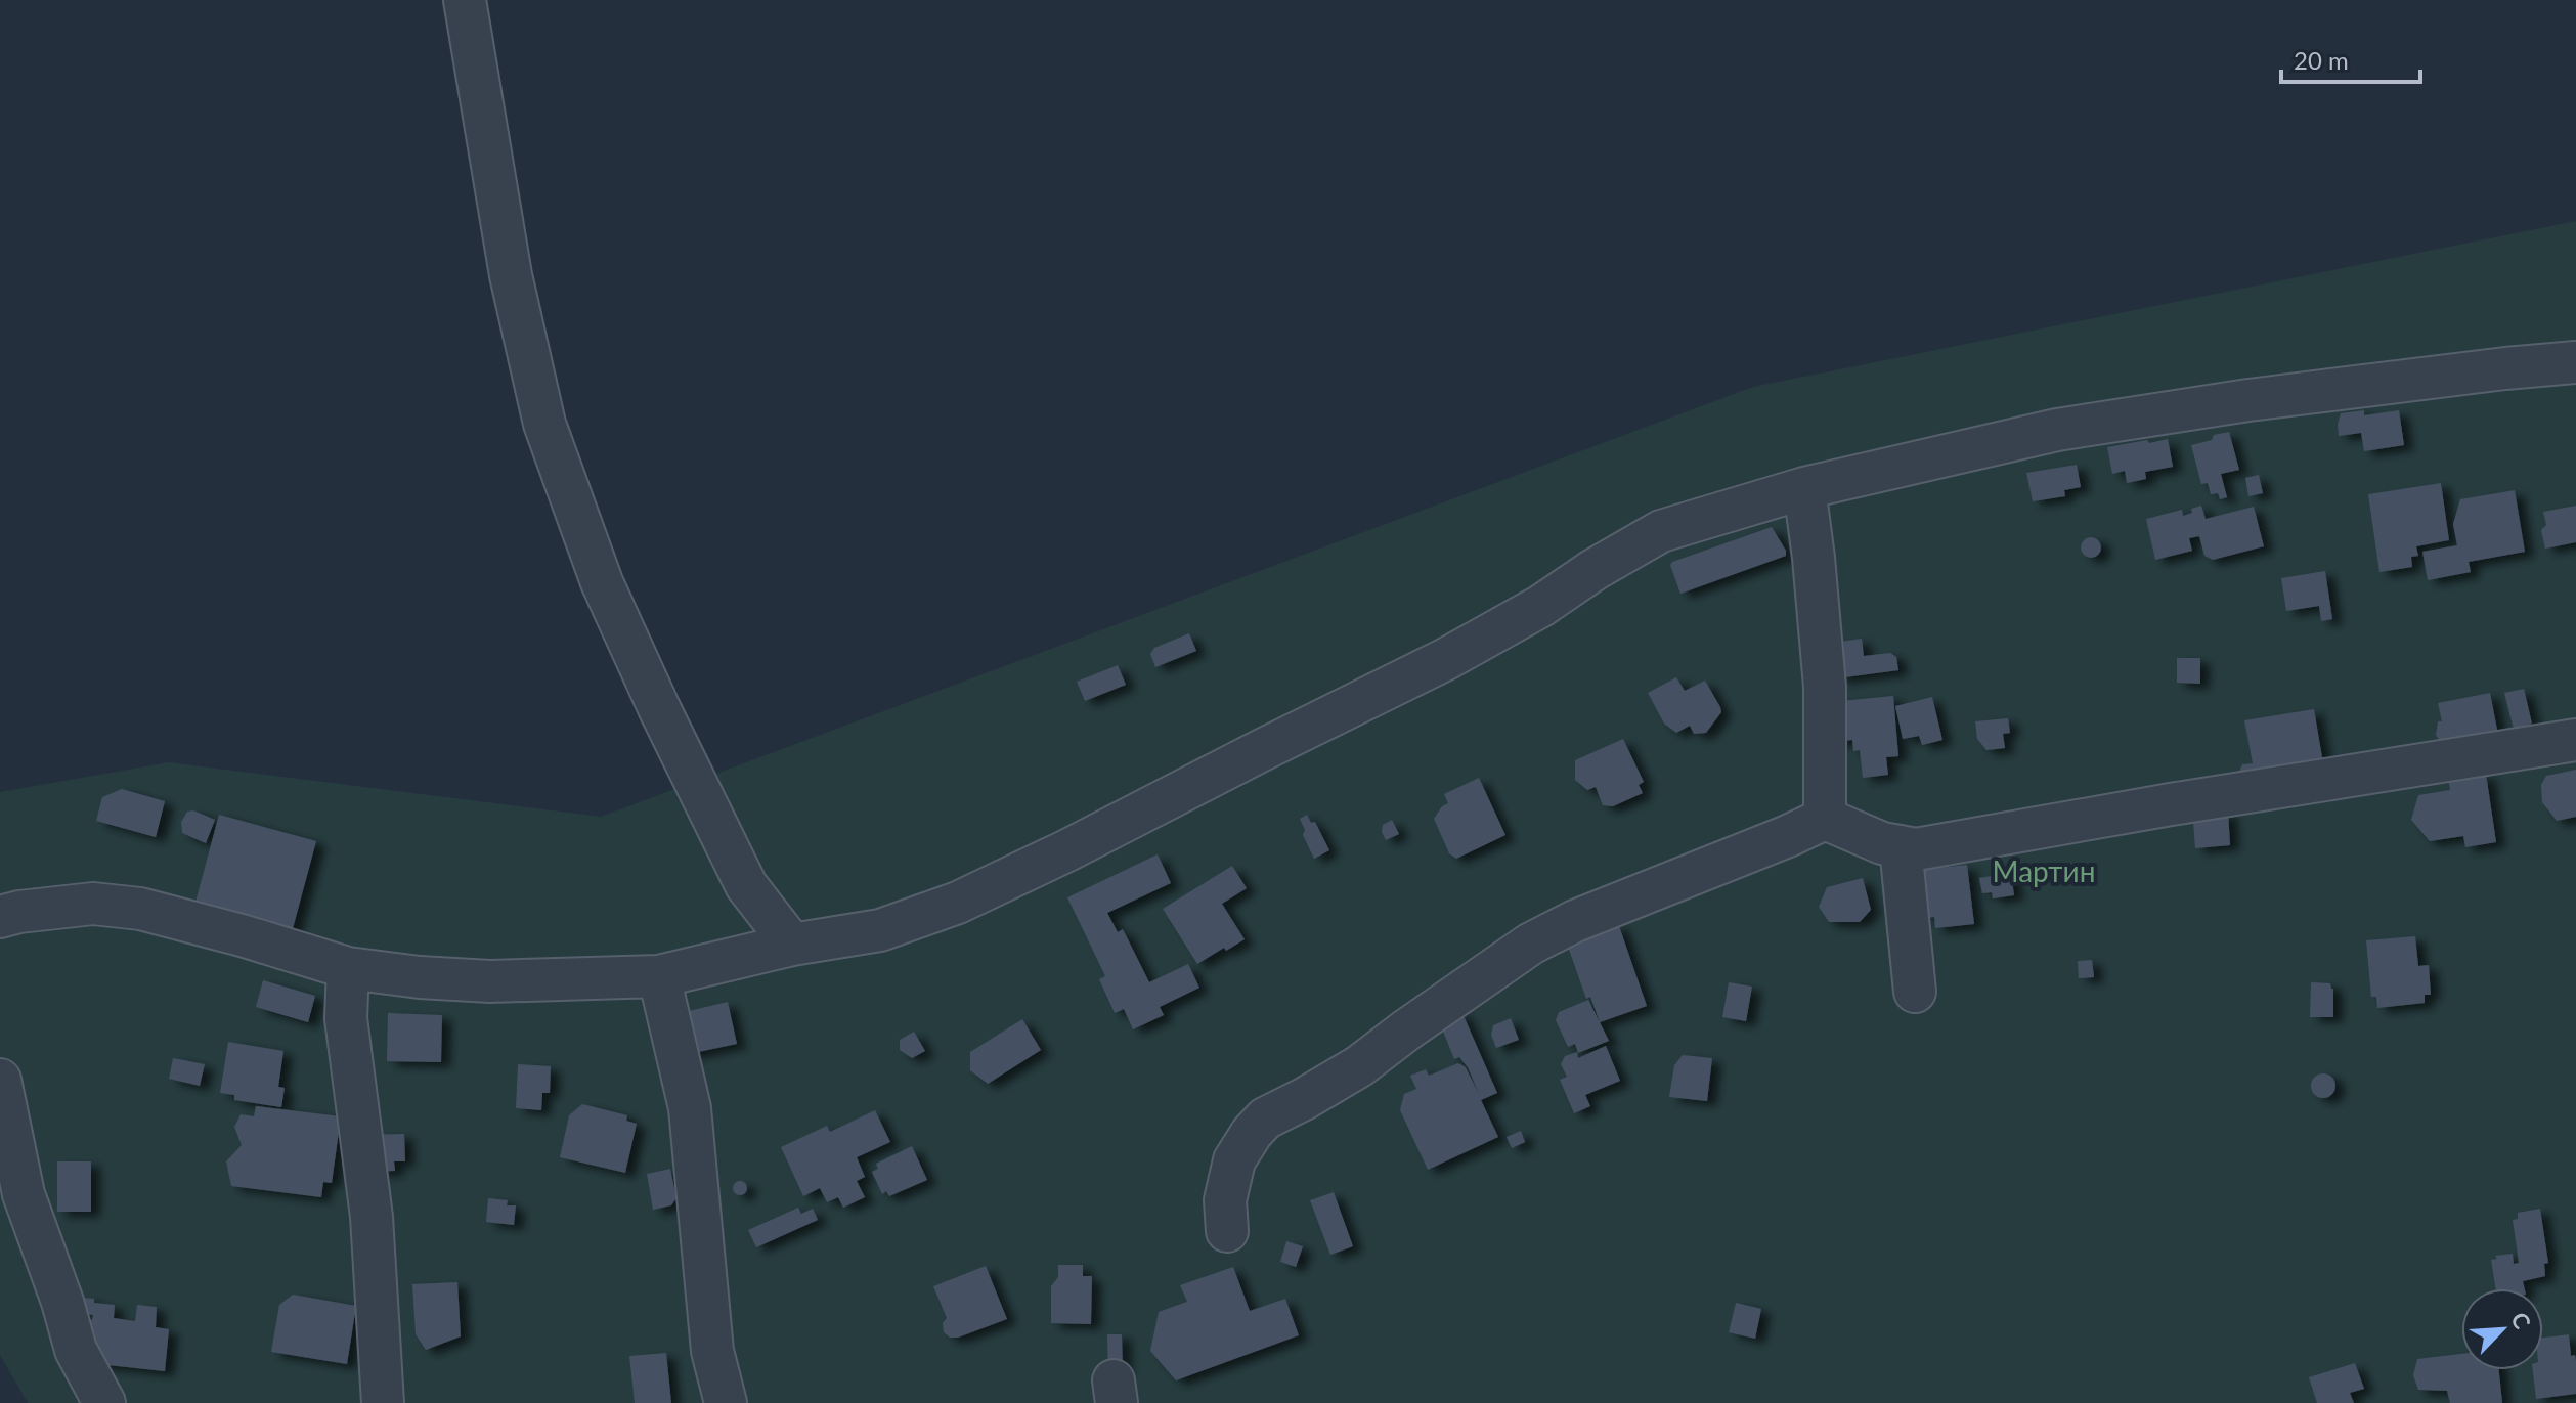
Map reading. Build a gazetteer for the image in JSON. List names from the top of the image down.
{
  "parks": ["Мартин"],
  "scale_bar": "20 m",
  "north": "top right"
}
